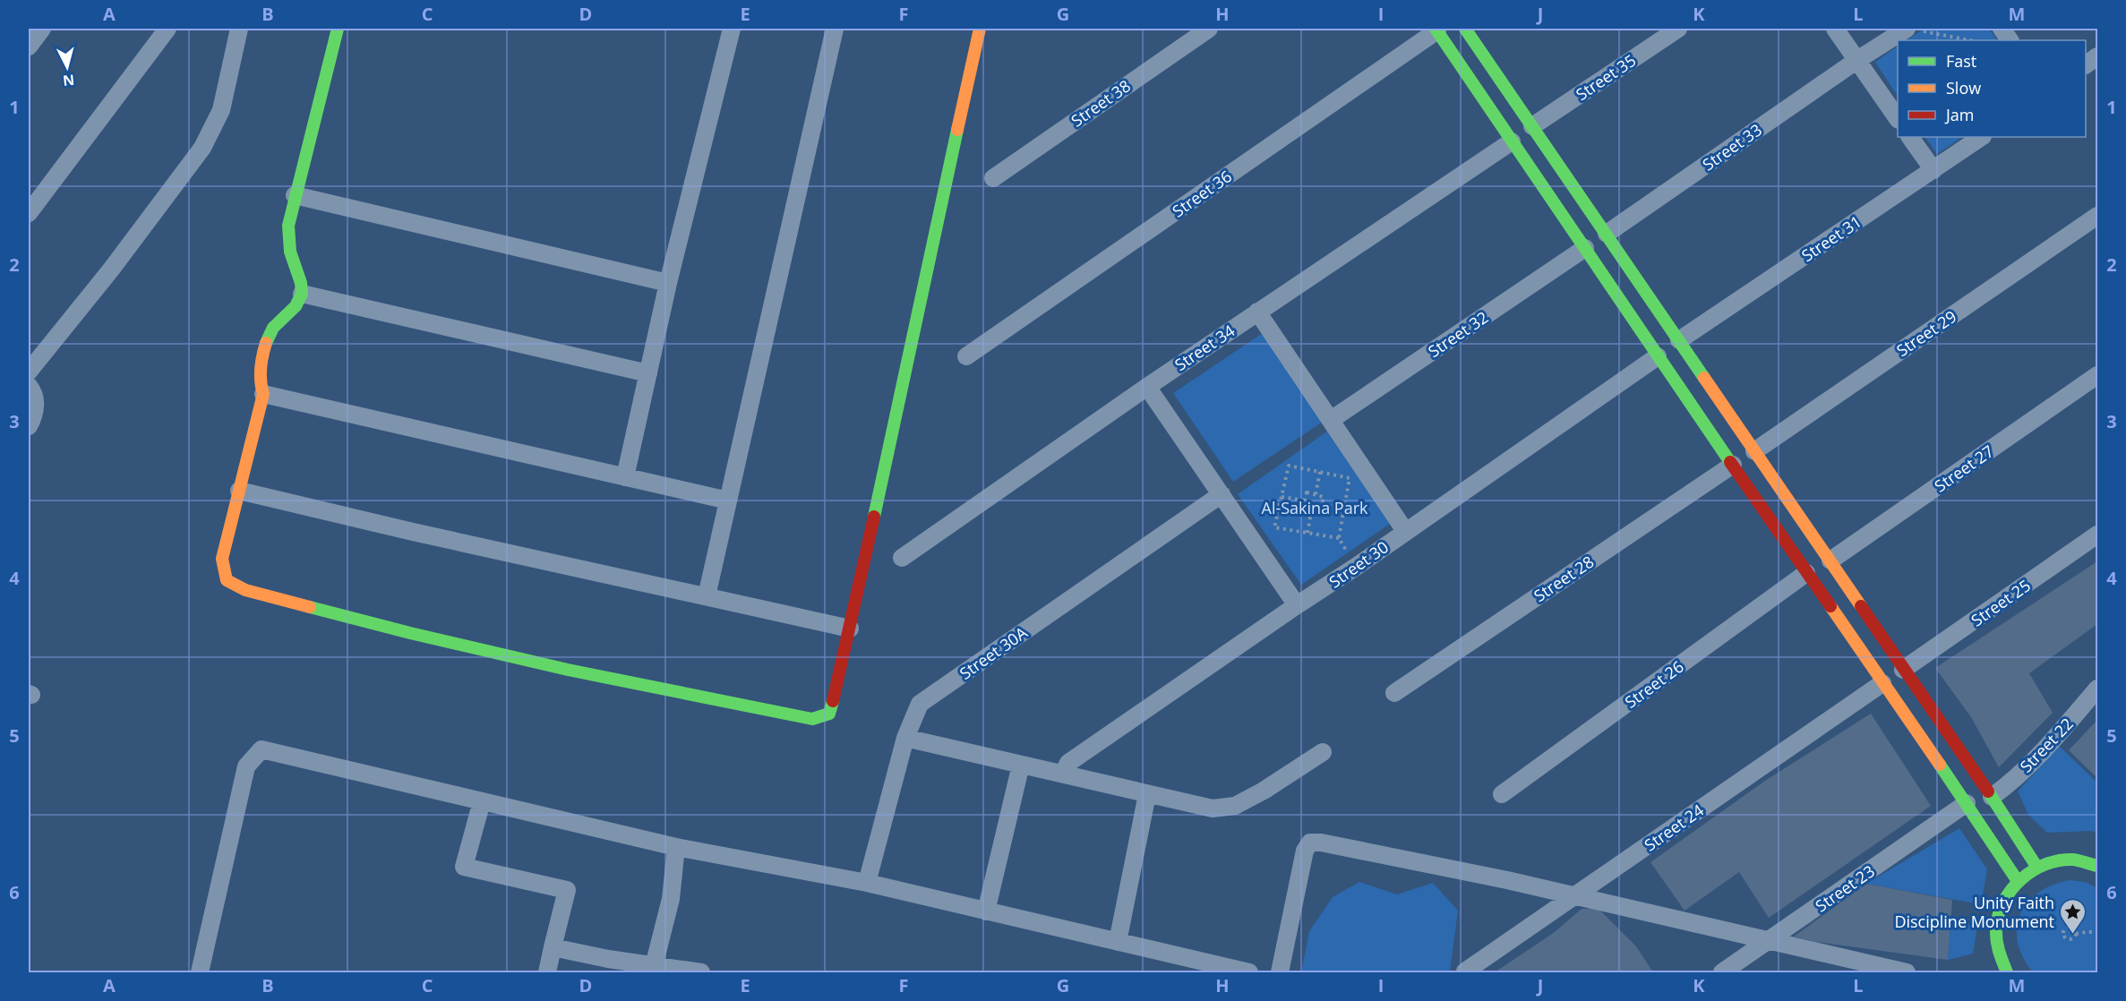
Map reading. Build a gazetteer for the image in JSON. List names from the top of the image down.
{
  "streets": {
    "street": [
      "Street 35",
      "Street 38",
      "Street 33",
      "Street 36",
      "Street 31",
      "Street 29",
      "Street 32",
      "Street 34",
      "Street 27",
      "Street 30",
      "Street 28",
      "Street 25",
      "Street 30A",
      "Street 26",
      "Street 22",
      "Street 24",
      "Street 23"
    ]
  },
  "parks": ["Al-Sakina Park"],
  "places": {
    "place": ["Unity Faith Discipline Monument"]
  },
  "legend": ["Fast", "Slow", "Jam"],
  "north": "bottom",
  "grid": {
    "columns": [
      "A",
      "B",
      "C",
      "D",
      "E",
      "F",
      "G",
      "H",
      "I",
      "J",
      "K",
      "L",
      "M"
    ],
    "rows": [
      "1",
      "2",
      "3",
      "4",
      "5",
      "6"
    ]
  }
}
